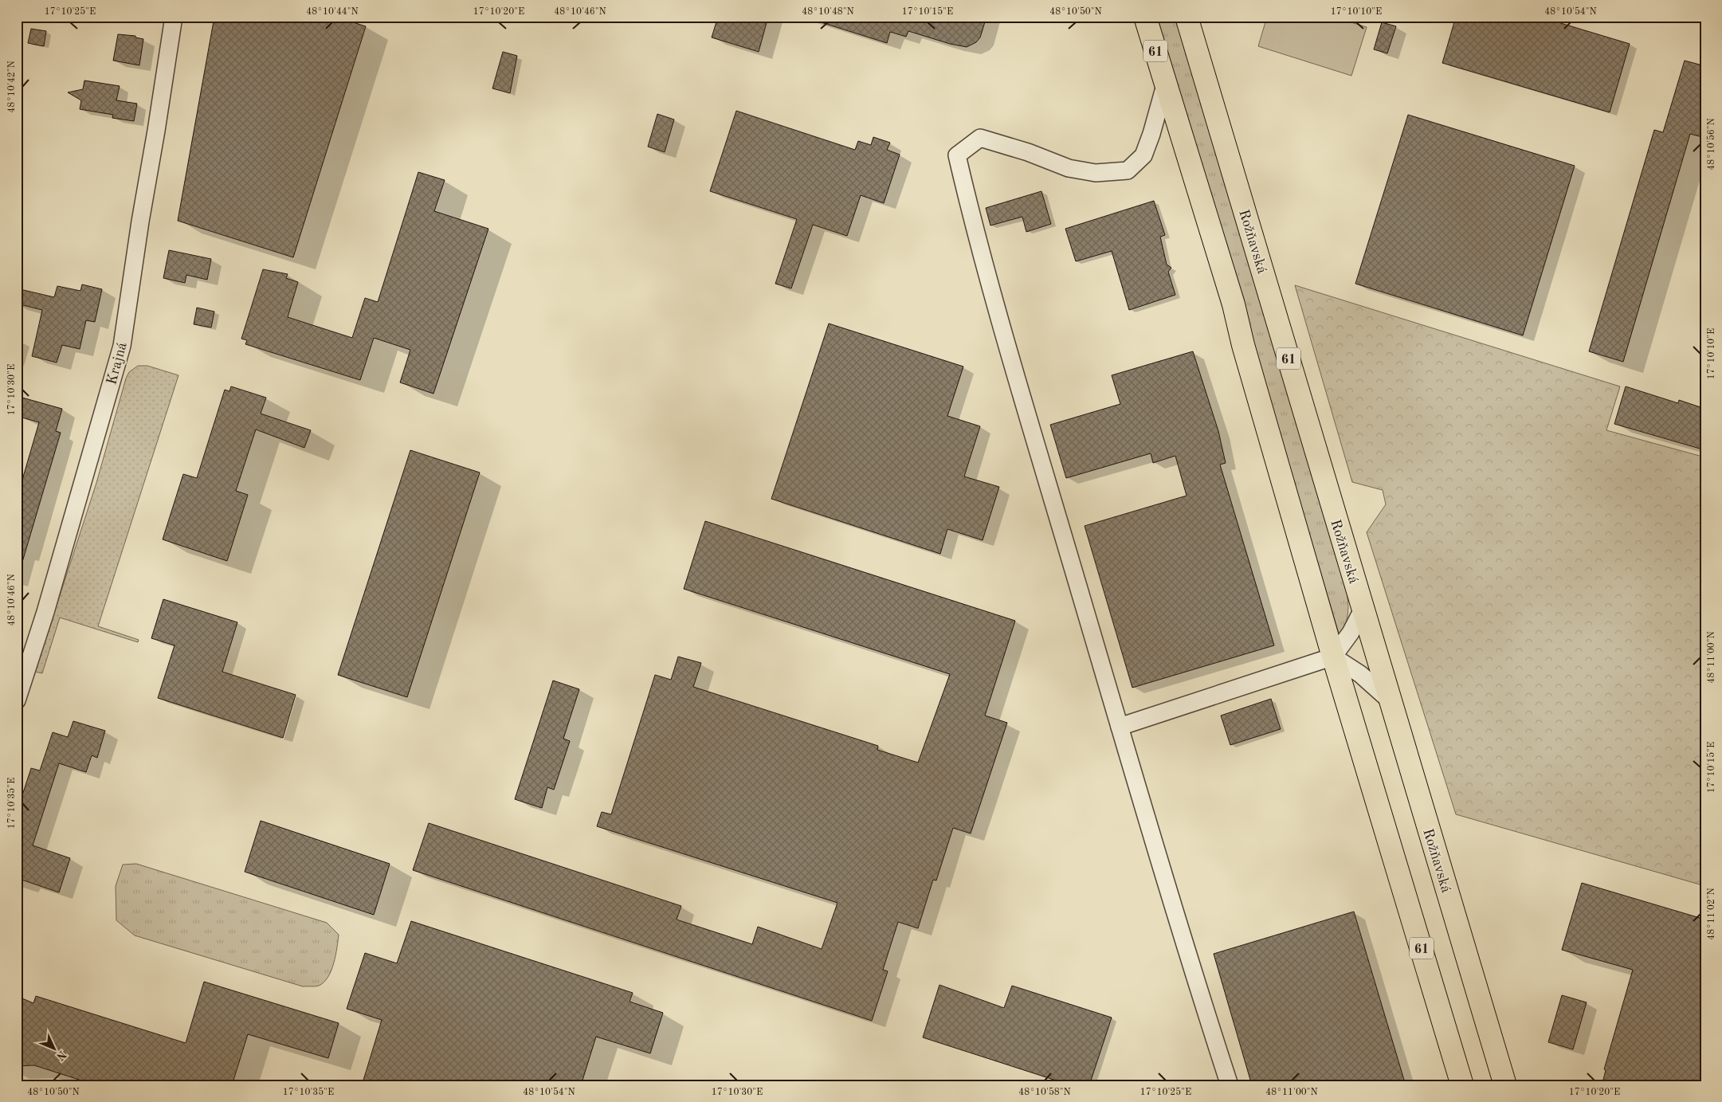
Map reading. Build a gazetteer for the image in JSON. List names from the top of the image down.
{
  "streets": {
    "main road": ["61", "Rožňavská"],
    "street": ["Krajná"]
  },
  "north": "bottom right",
  "coordinates": [
    "17°10'25\"E",
    "48°10'44\"N",
    "17°10'20\"E",
    "48°10'46\"N",
    "48°10'48\"N",
    "17°10'15\"E",
    "48°10'50\"N",
    "17°10'10\"E",
    "48°10'54\"N",
    "48°10'42\"N",
    "48°10'56\"N",
    "17°10'30\"E",
    "48°11'00\"N",
    "17°10'35\"E",
    "48°11'02\"N",
    "48°10'58\"N"
  ]
}
